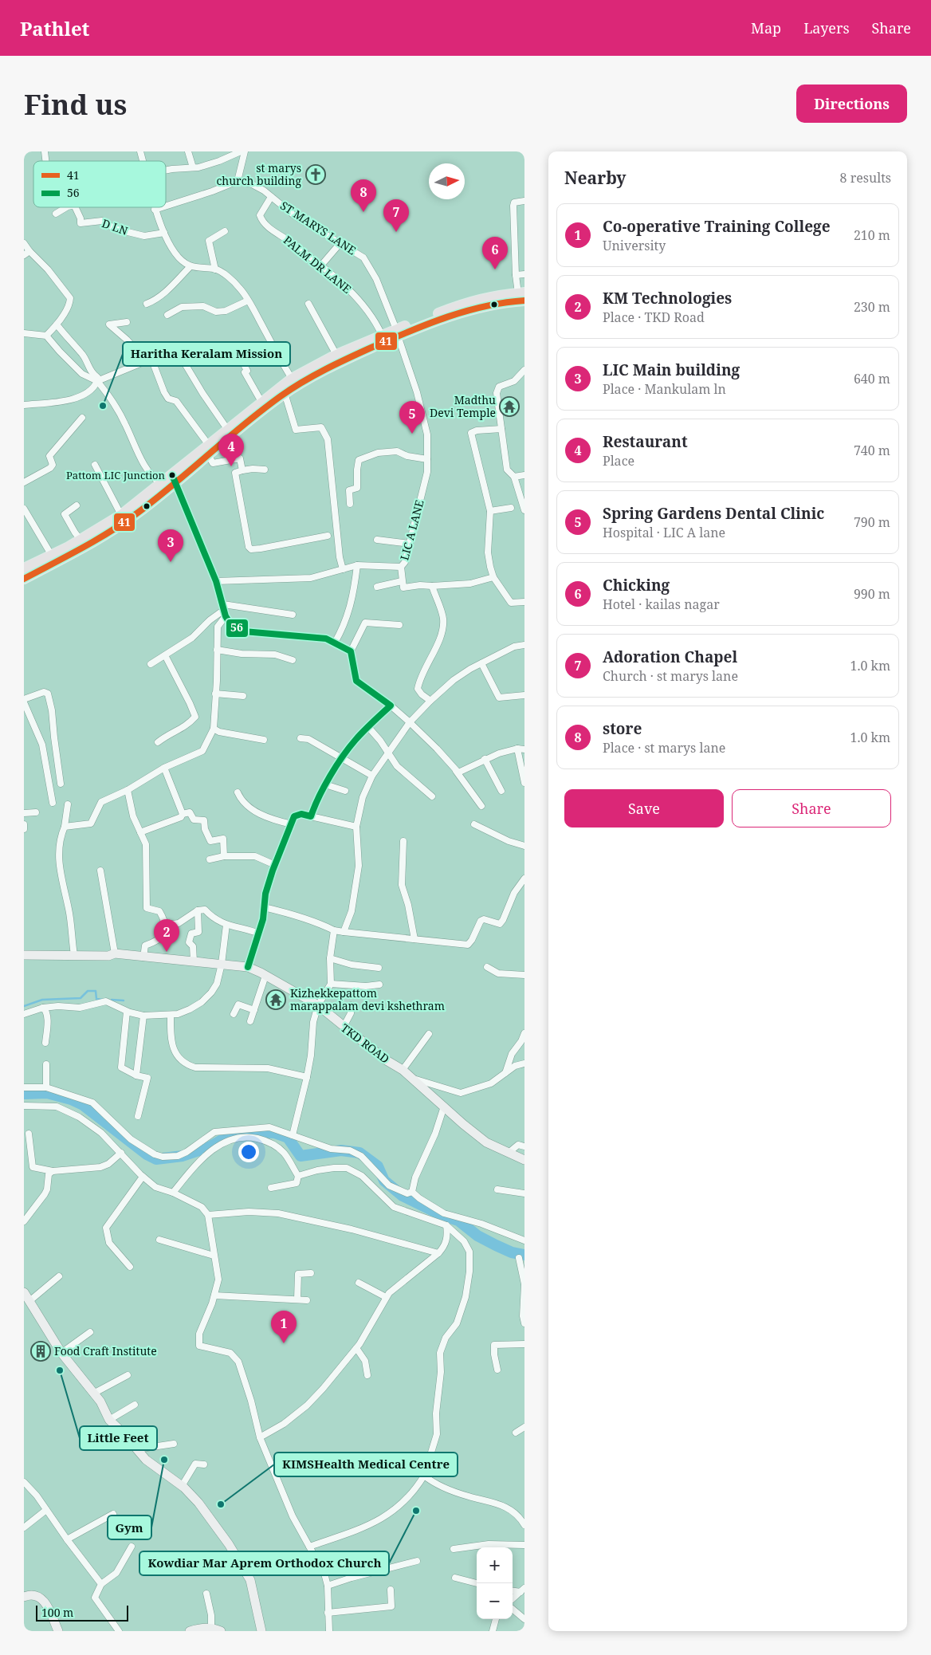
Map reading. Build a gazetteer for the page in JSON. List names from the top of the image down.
{
  "streets": {
    "street": [
      "D LN",
      "ST MARYS LANE",
      "PALM DR LANE",
      "LIC A LANE",
      "TKD ROAD"
    ]
  },
  "crossings": [
    ["ST MARYS LANE", "PALM DR LANE"],
    ["ST MARYS LANE", "LIC A LANE"]
  ],
  "places": {
    "church": ["st marys church building"],
    "other": [
      "Haritha Keralam Mission",
      "Pattom LIC Junction",
      "Little Feet",
      "Gym",
      "KIMSHealth Medical Centre",
      "Kowdiar Mar Aprem Orthodox Church"
    ],
    "temple": ["Madthu Devi Temple", "Kizhekkepattom marappalam devi kshethram"],
    "building": ["Food Craft Institute"]
  },
  "lines": ["transit line 41", "transit line 56"],
  "legend": ["41", "56"],
  "scale_bar": "100 m",
  "north": "right",
  "page": {
    "header": "Pathlet",
    "nav": ["Map", "Layers", "Share"],
    "buttons": [
      "Directions",
      ["Save", "Share"]
    ],
    "title": "Find us",
    "heading": ["Nearby", "8 results"],
    "pins": [
      "8",
      "7",
      "6",
      "5",
      "4",
      "3",
      "2",
      "1"
    ],
    "list": [
      {
        "mark": "1",
        "name": "Co-operative Training College",
        "note": "University",
        "value": "210 m"
      },
      {
        "mark": "2",
        "name": "KM Technologies",
        "note": "Place · TKD Road",
        "value": "230 m"
      },
      {
        "mark": "3",
        "name": "LIC Main building",
        "note": "Place · Mankulam ln",
        "value": "640 m"
      },
      {
        "mark": "4",
        "name": "Restaurant",
        "note": "Place",
        "value": "740 m"
      },
      {
        "mark": "5",
        "name": "Spring Gardens Dental Clinic",
        "note": "Hospital · LIC A lane",
        "value": "790 m"
      },
      {
        "mark": "6",
        "name": "Chicking",
        "note": "Hotel · kailas nagar",
        "value": "990 m"
      },
      {
        "mark": "7",
        "name": "Adoration Chapel",
        "note": "Church · st marys lane",
        "value": "1.0 km"
      },
      {
        "mark": "8",
        "name": "store",
        "note": "Place · st marys lane",
        "value": "1.0 km"
      }
    ],
    "map_buttons": ["+", "−"],
    "scale": "100 m"
  }
}
